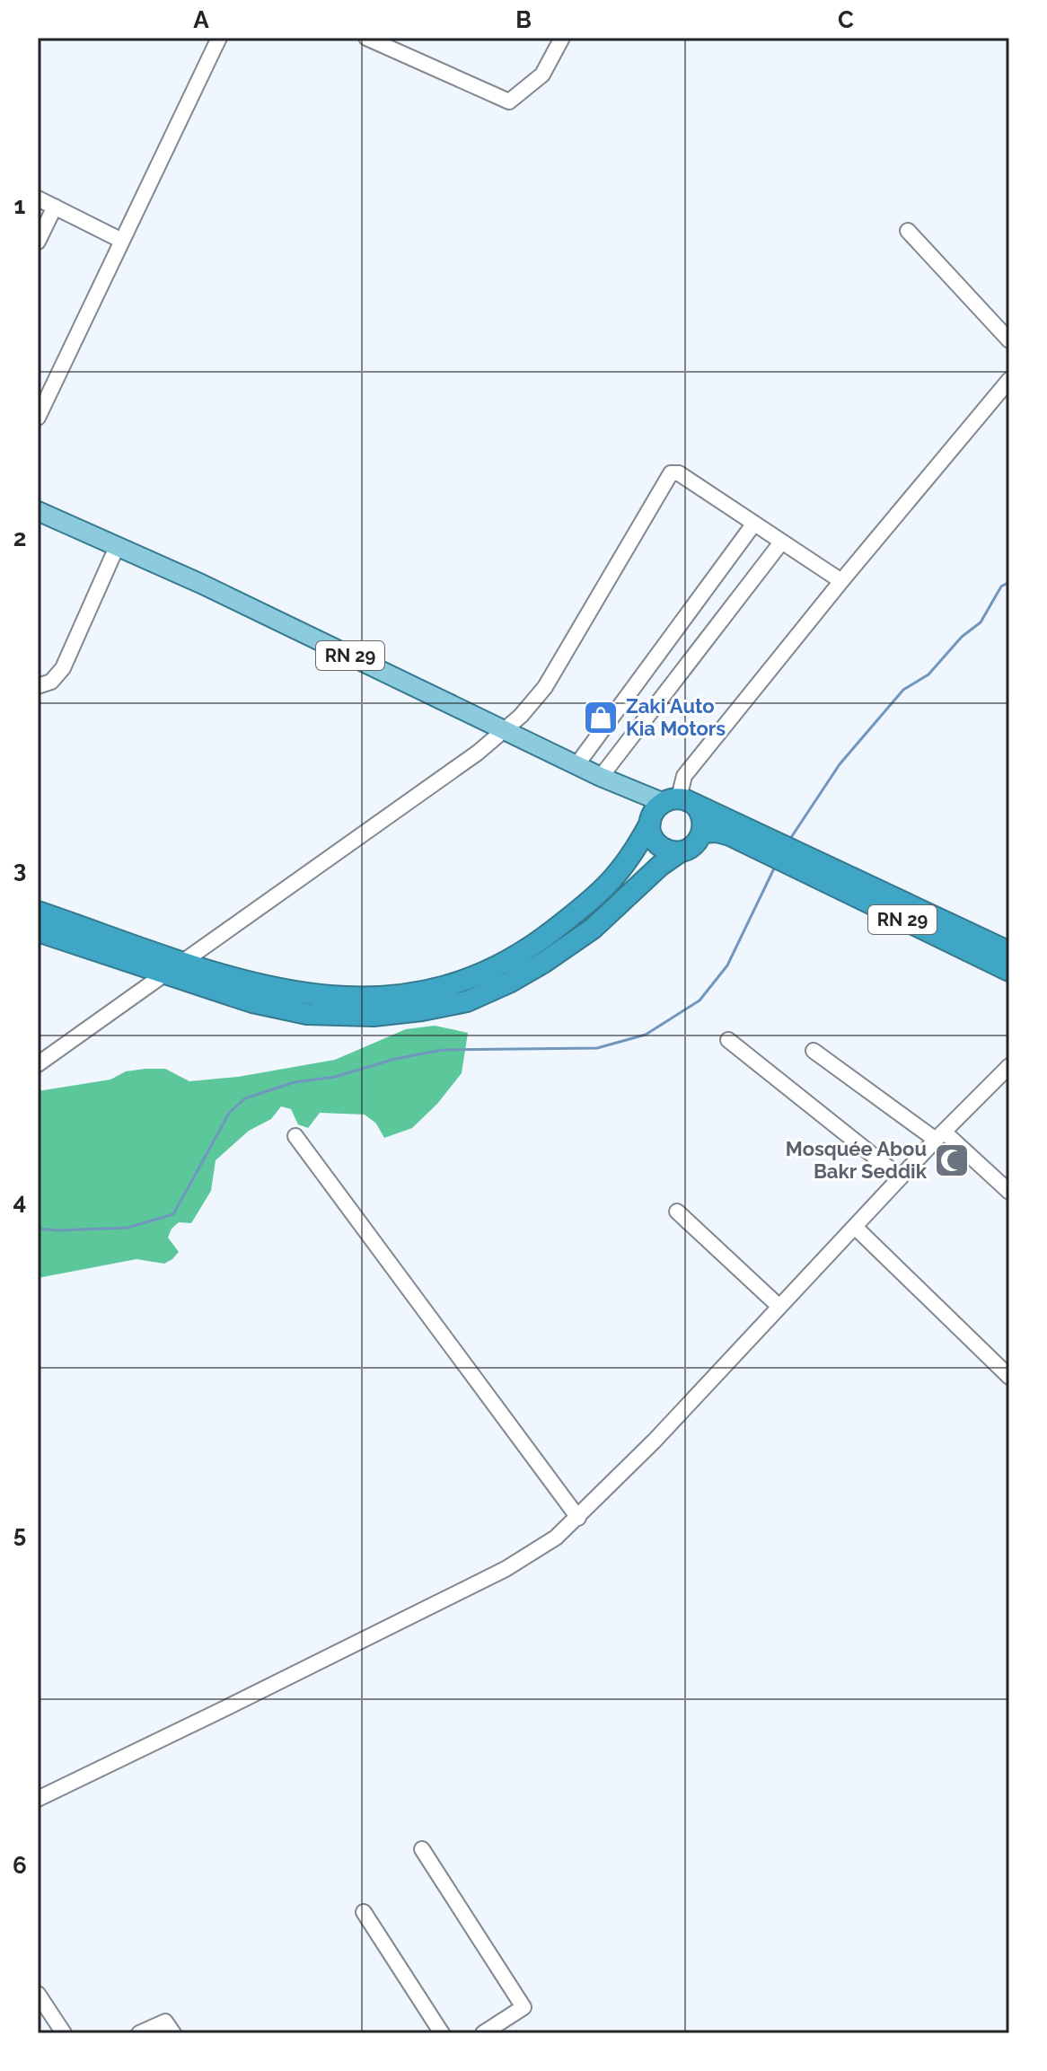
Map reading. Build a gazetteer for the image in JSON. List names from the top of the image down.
{
  "streets": {
    "highway": ["RN 29"]
  },
  "places": {
    "shop": ["Zaki Auto Kia Motors"],
    "mosque": ["Mosquée Abou Bakr Seddik"]
  },
  "grid": {
    "columns": ["A", "B", "C"],
    "rows": [
      "1",
      "2",
      "3",
      "4",
      "5",
      "6"
    ]
  }
}
